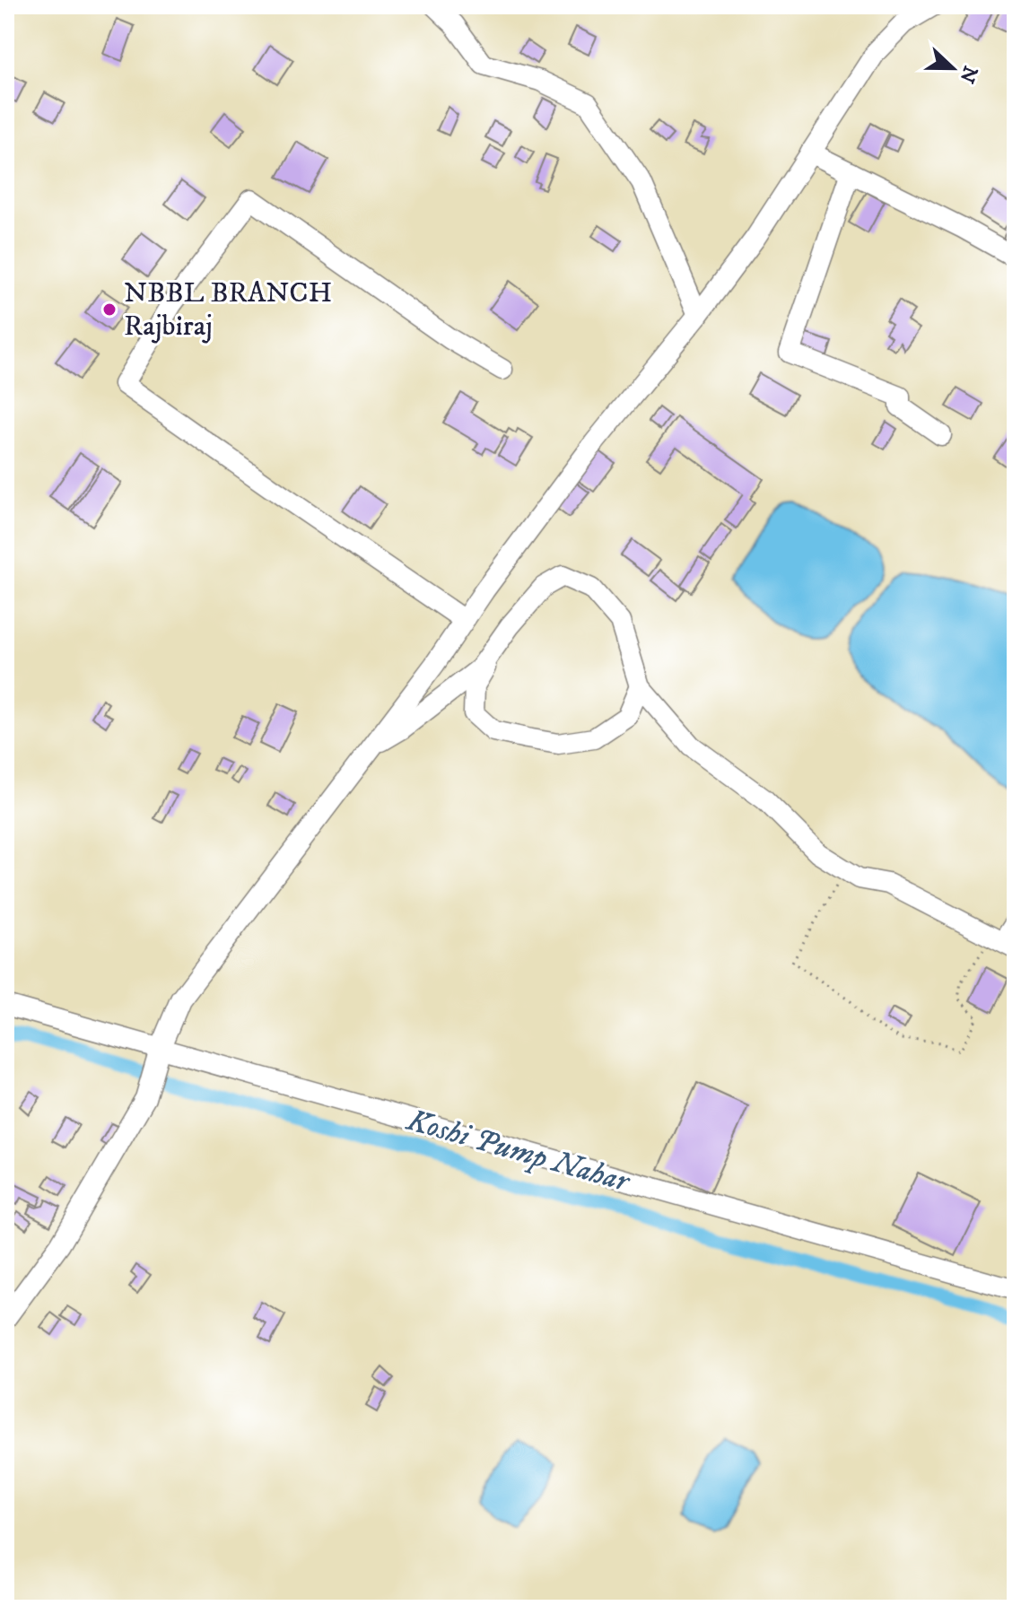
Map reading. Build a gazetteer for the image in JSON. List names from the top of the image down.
{
  "water": ["Koshi Pump Nahar"],
  "places": ["NBBL BRANCH Rajbiraj"],
  "north": "right"
}
